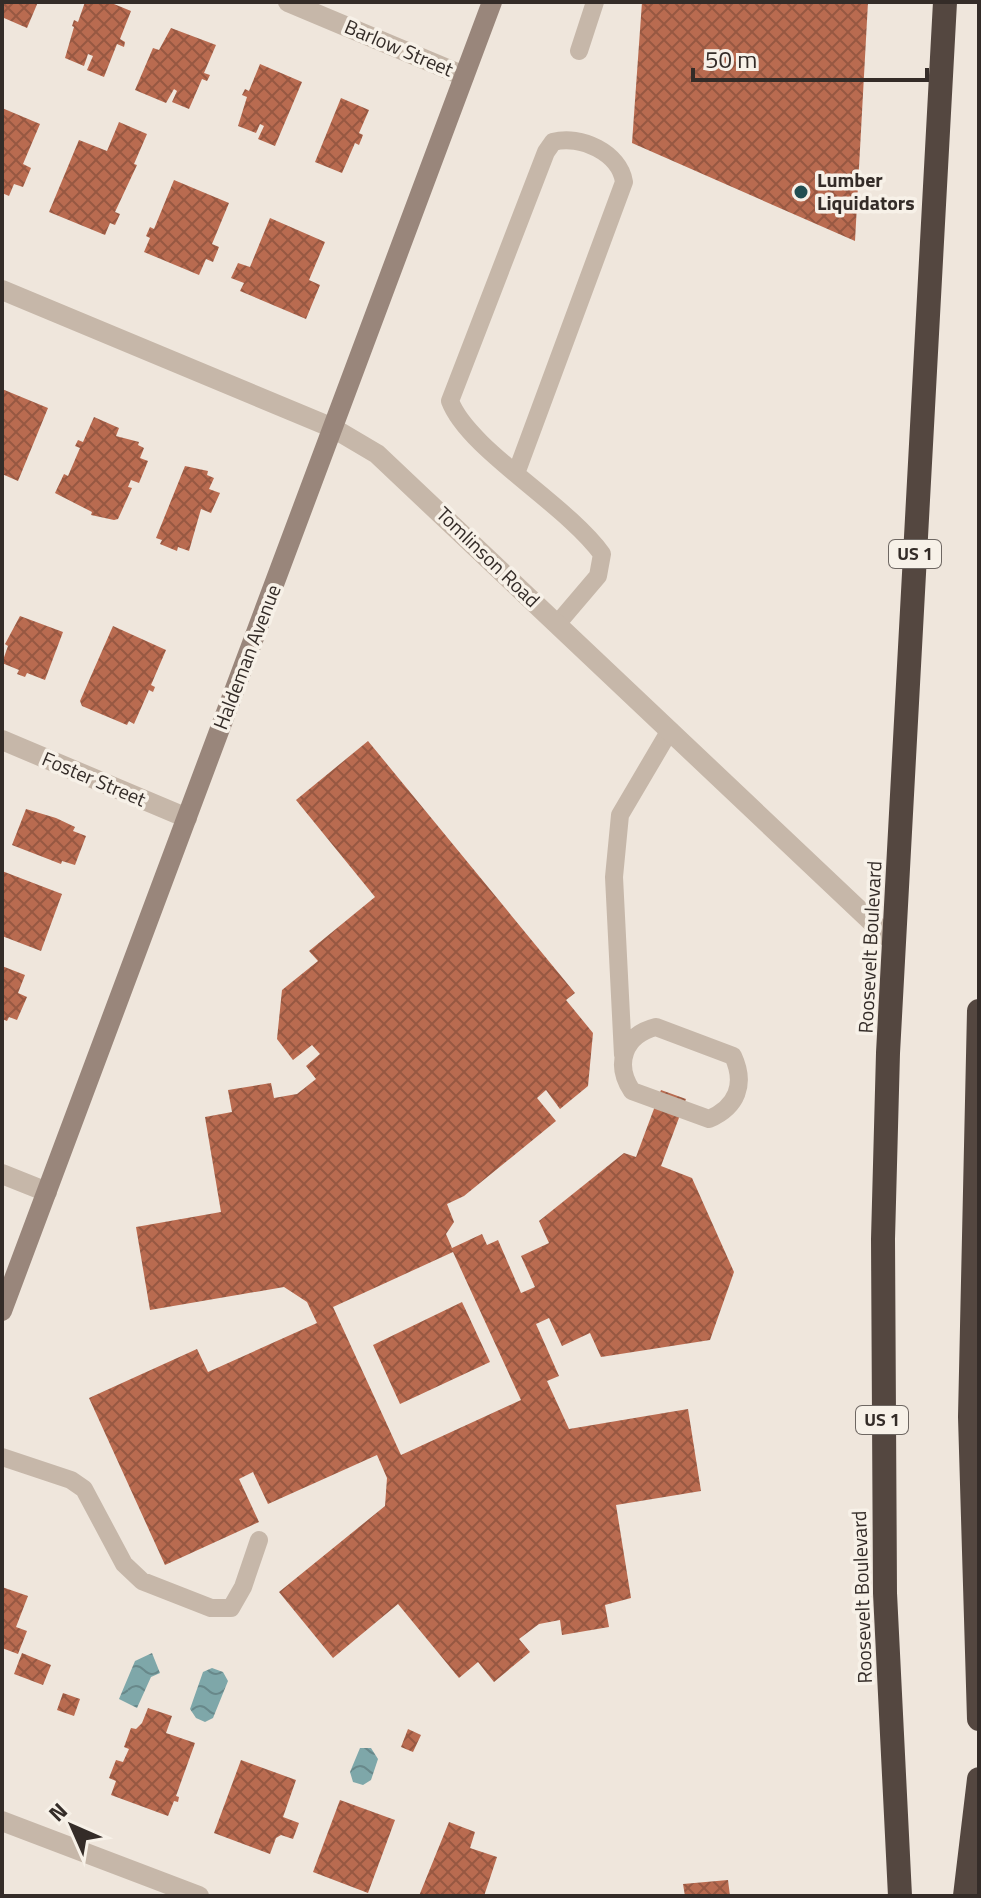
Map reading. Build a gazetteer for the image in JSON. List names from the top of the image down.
{
  "streets": {
    "highway": ["US 1", "Roosevelt Boulevard"],
    "main road": ["Haldeman Avenue"],
    "street": ["Barlow Street", "Tomlinson Road", "Foster Street"]
  },
  "crossings": [
    ["Barlow Street", "Haldeman Avenue"],
    ["Tomlinson Road", "Haldeman Avenue"],
    ["Tomlinson Road", "Roosevelt Boulevard"],
    ["Haldeman Avenue", "Foster Street"]
  ],
  "places": ["Lumber Liquidators"],
  "scale_bar": "50 m",
  "north": "top left"
}
